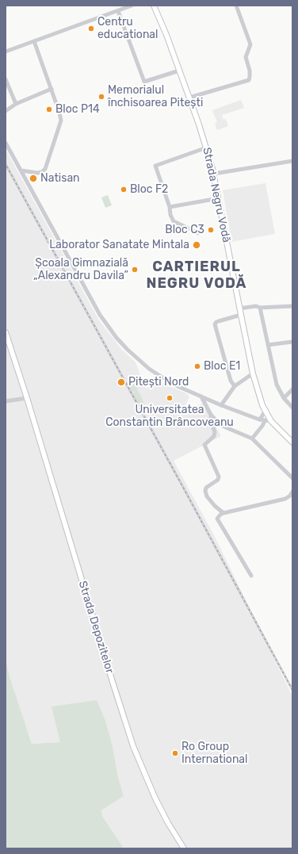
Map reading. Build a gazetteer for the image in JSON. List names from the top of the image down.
{
  "streets": {
    "main road": ["Strada Negru Vodă", "Strada Depozitelor"]
  },
  "districts": ["CARTIERUL NEGRU VODĂ"],
  "places": [
    "Centru educational",
    "Memorialul închisoarea Pitești",
    "Bloc P14",
    "Natisan",
    "Bloc F2",
    "Bloc C3",
    "Laborator Sanatate Mintala",
    "Școala Gimnazială „Alexandru Davila”",
    "Bloc E1",
    "Pitești Nord",
    "Universitatea Constantin Brâncoveanu",
    "Ro Group International"
  ]
}
